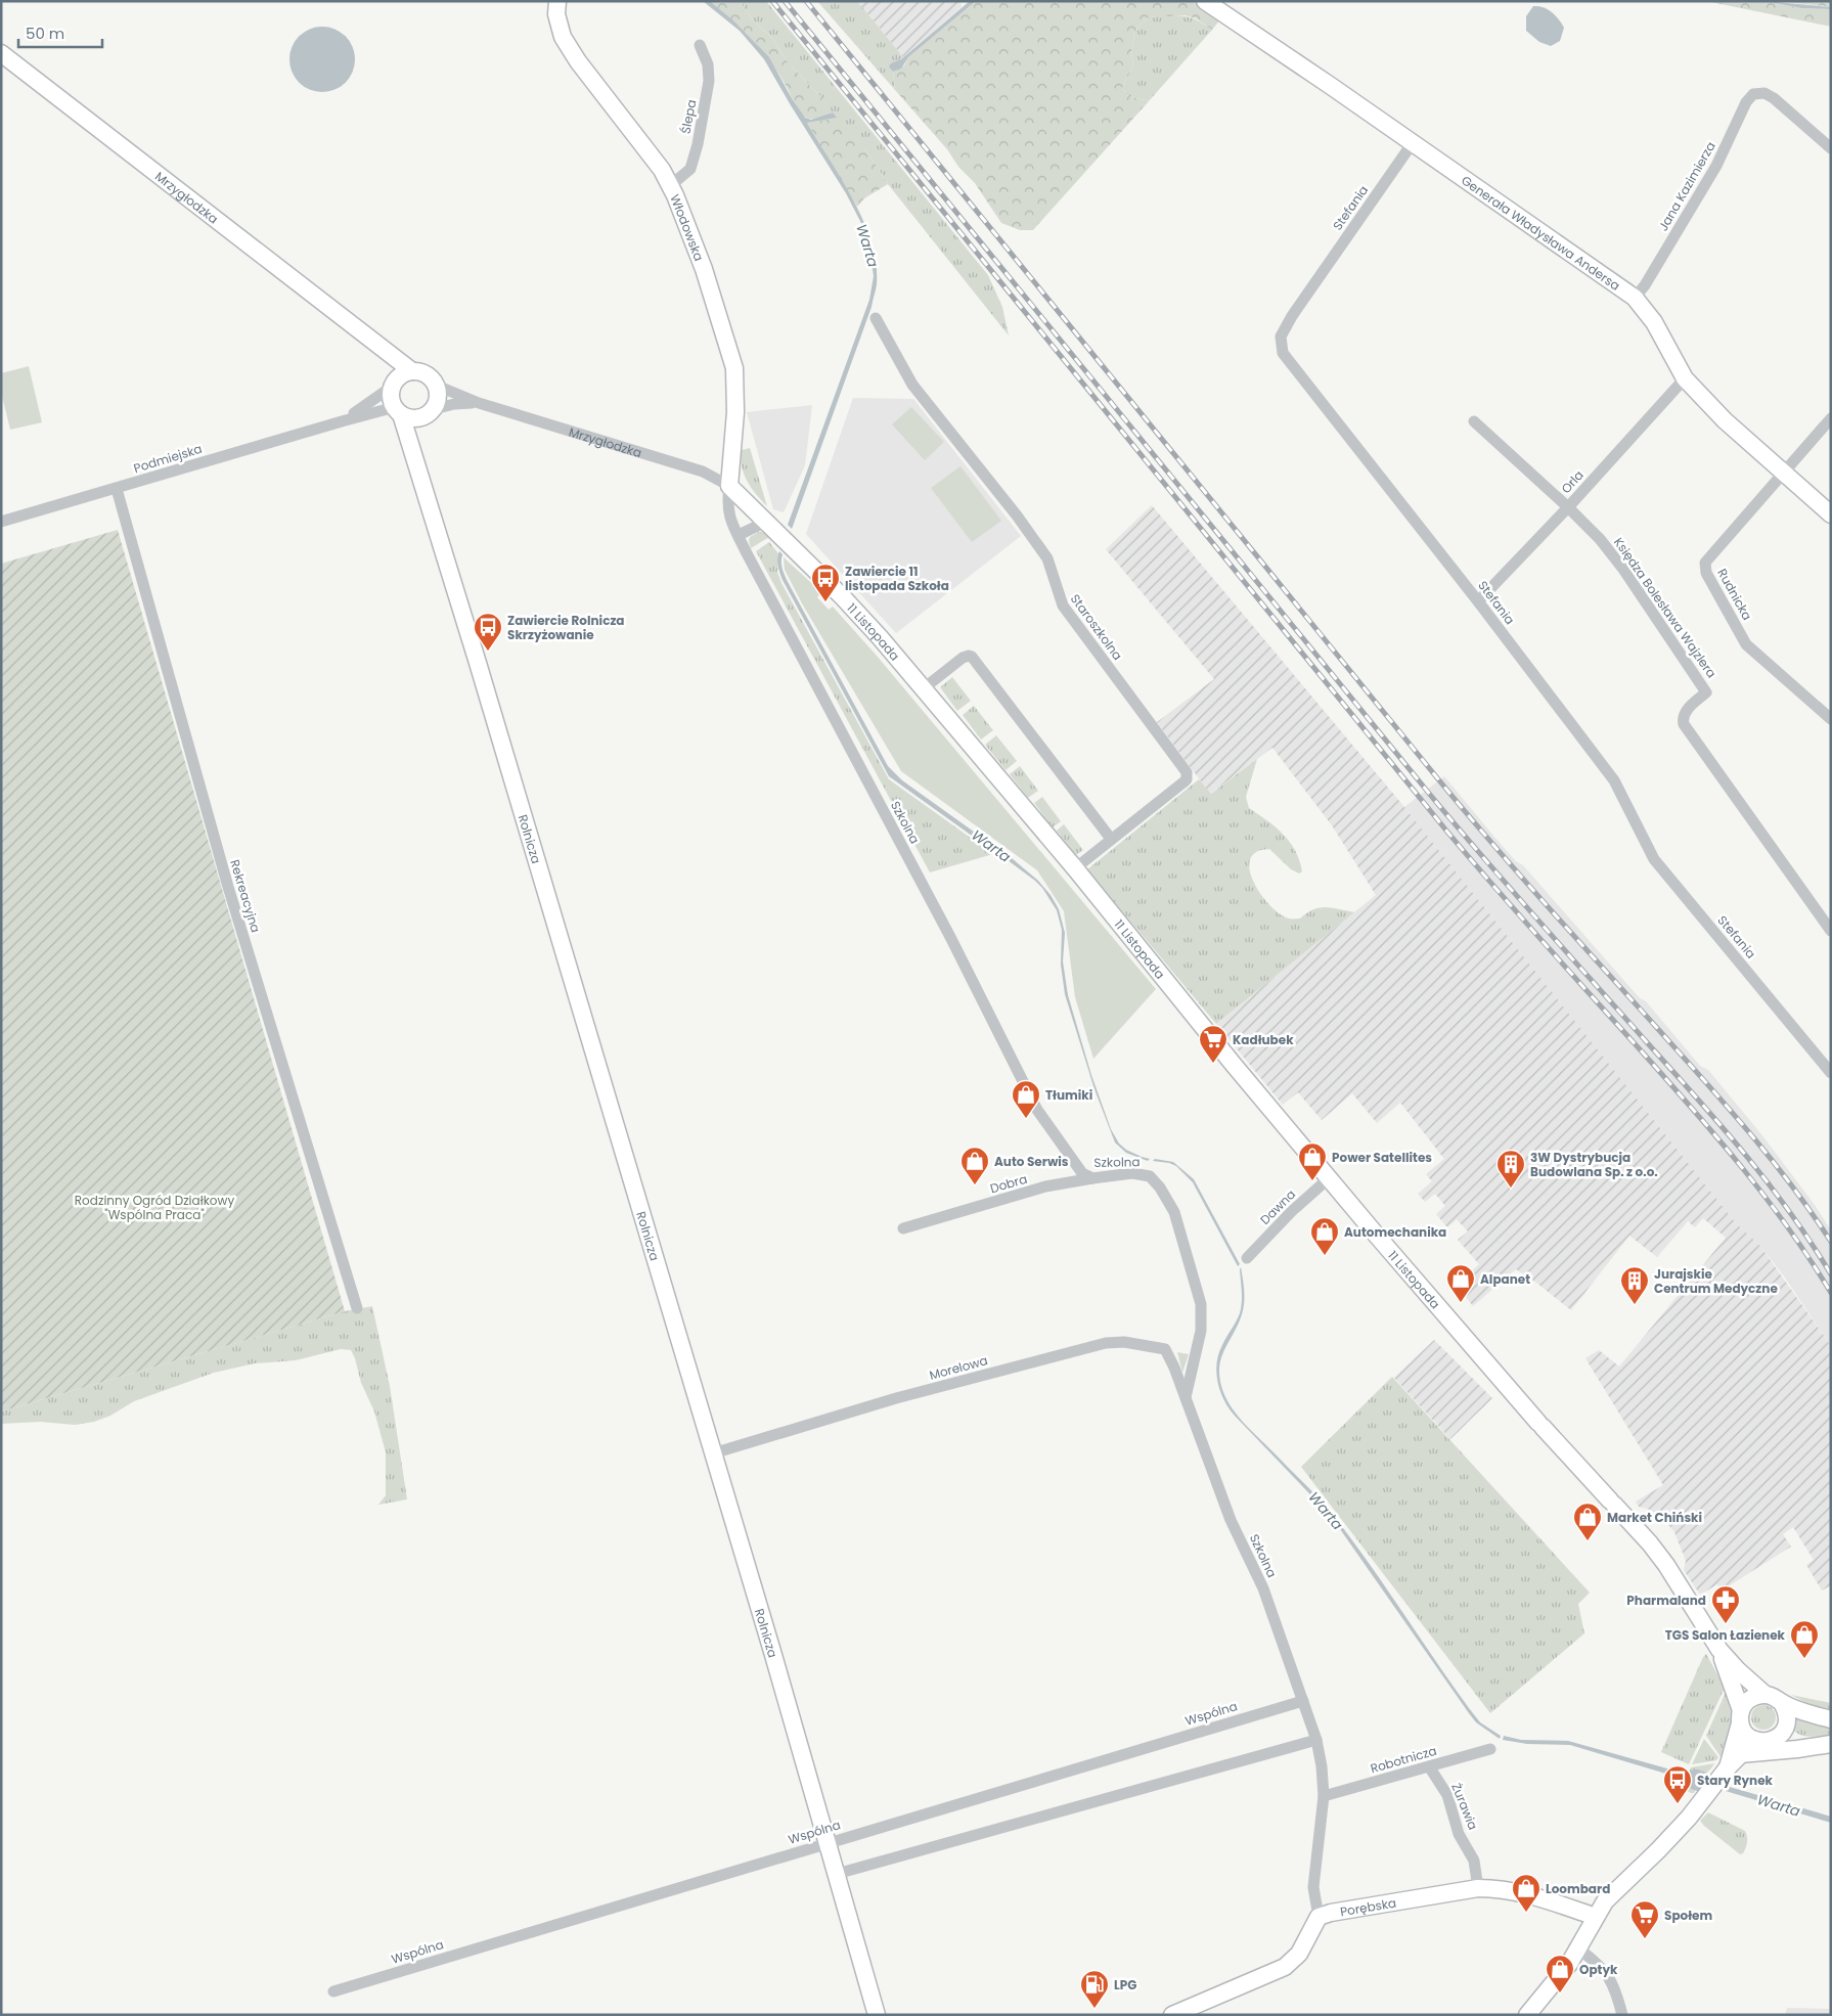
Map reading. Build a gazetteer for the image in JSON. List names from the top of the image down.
{
  "streets": {
    "street": [
      "Ślepa",
      "Jana Kazimierza",
      "Mrzygłodzka",
      "Stefania",
      "Włodowska",
      "Generała Władysława Andersa",
      "Podmiejska",
      "Orla",
      "Rudnicka",
      "Księdza Bolesława Wajzlera",
      "Staroszkolna",
      "11 Listopada",
      "Szkolna",
      "Rolnicza",
      "Rekreacyjna",
      "Dobra",
      "Dawna",
      "Morelowa",
      "Wspólna",
      "Robotnicza",
      "Żurawia",
      "Porębska"
    ]
  },
  "crossings": [
    ["Ślepa", "Włodowska"],
    ["Jana Kazimierza", "Generała Władysława Andersa"],
    ["Mrzygłodzka", "Włodowska"],
    ["Mrzygłodzka", "Podmiejska"],
    ["Mrzygłodzka", "11 Listopada"],
    ["Mrzygłodzka", "Szkolna"],
    ["Mrzygłodzka", "Rolnicza"],
    ["Stefania", "Generała Władysława Andersa"],
    ["Stefania", "Orla"],
    ["Włodowska", "11 Listopada"],
    ["Włodowska", "Szkolna"],
    ["Generała Władysława Andersa", "Orla"],
    ["Generała Władysława Andersa", "Rudnicka"],
    ["Podmiejska", "Rolnicza"],
    ["Podmiejska", "Rekreacyjna"],
    ["Orla", "Księdza Bolesława Wajzlera"],
    ["Staroszkolna", "11 Listopada"],
    ["11 Listopada", "Szkolna"],
    ["11 Listopada", "Dawna"],
    ["Szkolna", "Dobra"],
    ["Szkolna", "Morelowa"],
    ["Szkolna", "Wspólna"],
    ["Szkolna", "Robotnicza"],
    ["Szkolna", "Porębska"],
    ["Rolnicza", "Morelowa"],
    ["Rolnicza", "Wspólna"],
    ["Robotnicza", "Żurawia"],
    ["Żurawia", "Porębska"]
  ],
  "water": ["Warta"],
  "parks": ["Rodzinny Ogród Działkowy \"Wspólna Praca\""],
  "places": {
    "bus stop": ["Zawiercie 11 listopada Szkoła", "Zawiercie Rolnicza Skrzyżowanie", "Stary Rynek"],
    "supermarket": ["Kadłubek", "Społem"],
    "shop": [
      "Tłumiki",
      "Power Satellites",
      "Auto Serwis",
      "Automechanika",
      "Alpanet",
      "Market Chiński",
      "TGS Salon Łazienek",
      "Loombard",
      "Optyk"
    ],
    "building": ["3W Dystrybucja Budowlana Sp. z o.o.", "Jurajskie Centrum Medyczne"],
    "pharmacy": ["Pharmaland"],
    "fuel station": ["LPG"]
  },
  "scale_bar": "50 m"
}
